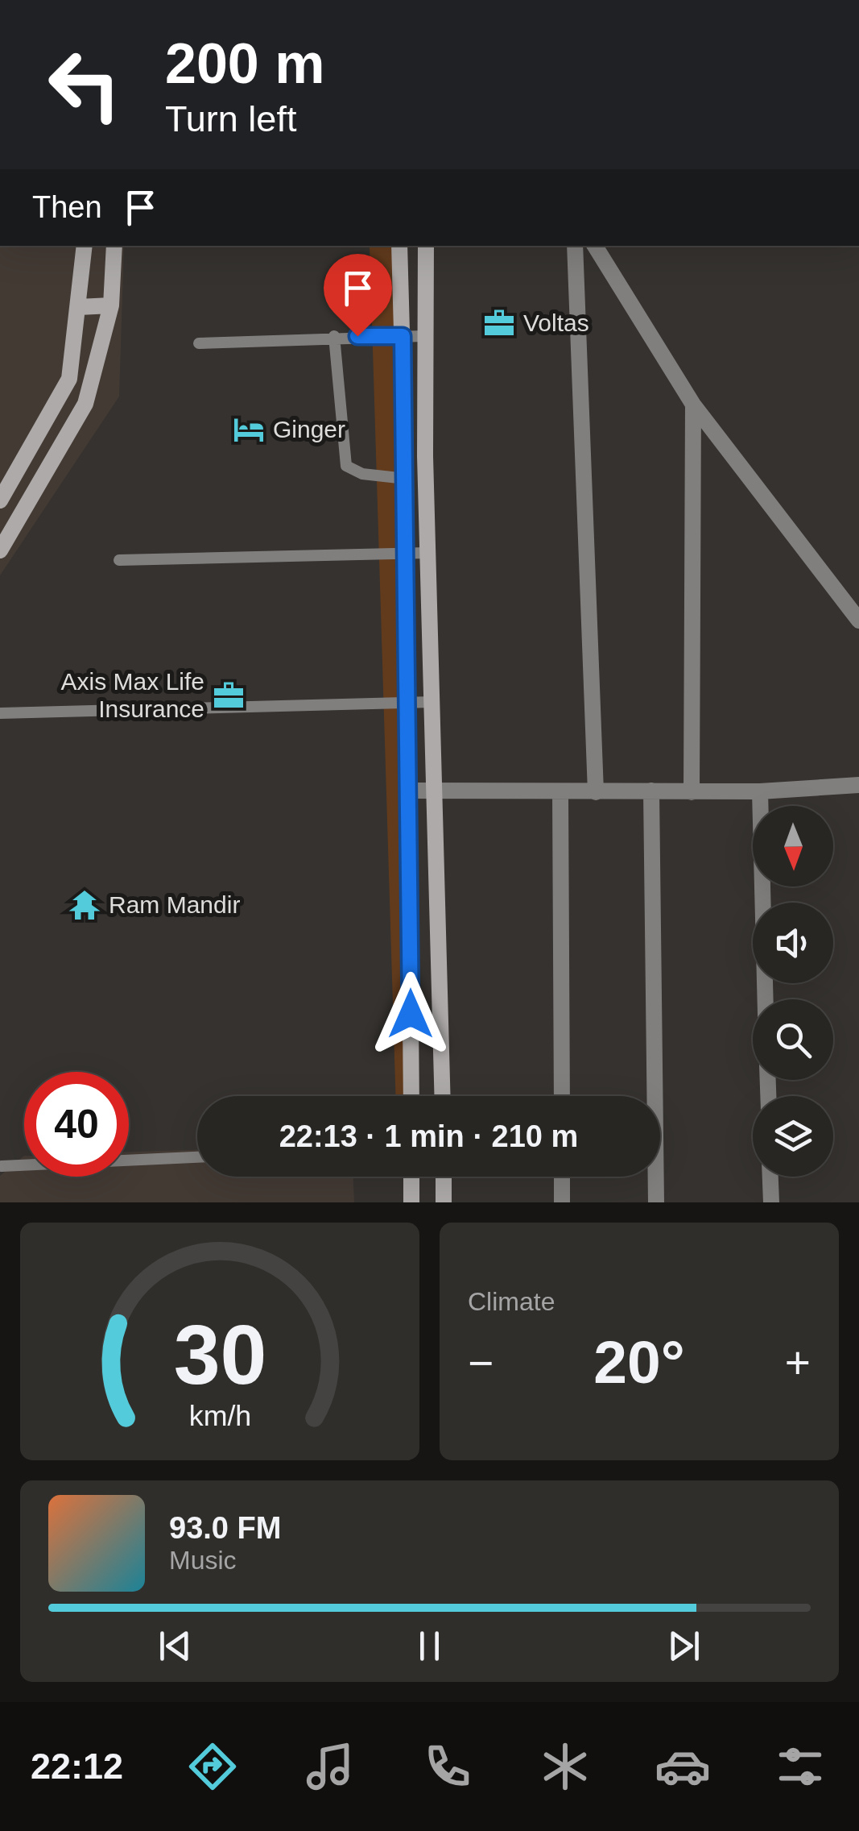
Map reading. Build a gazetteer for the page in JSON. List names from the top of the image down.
{
  "places": {
    "office": ["Voltas", "Axis Max Life Insurance"],
    "hotel": ["Ginger"],
    "temple": ["Ram Mandir"]
  },
  "north": "bottom",
  "page": {
    "turn": ["200 m", "Turn left"],
    "then": "Then",
    "limit": "40",
    "trip": "22:13 · 1 min · 210 m",
    "tile": "Climate",
    "heat": ["−", "20°", "+"],
    "song": ["93.0 FM", "Music"],
    "tabs": "22:12",
    "gauge": ["30", "km/h"]
  }
}
